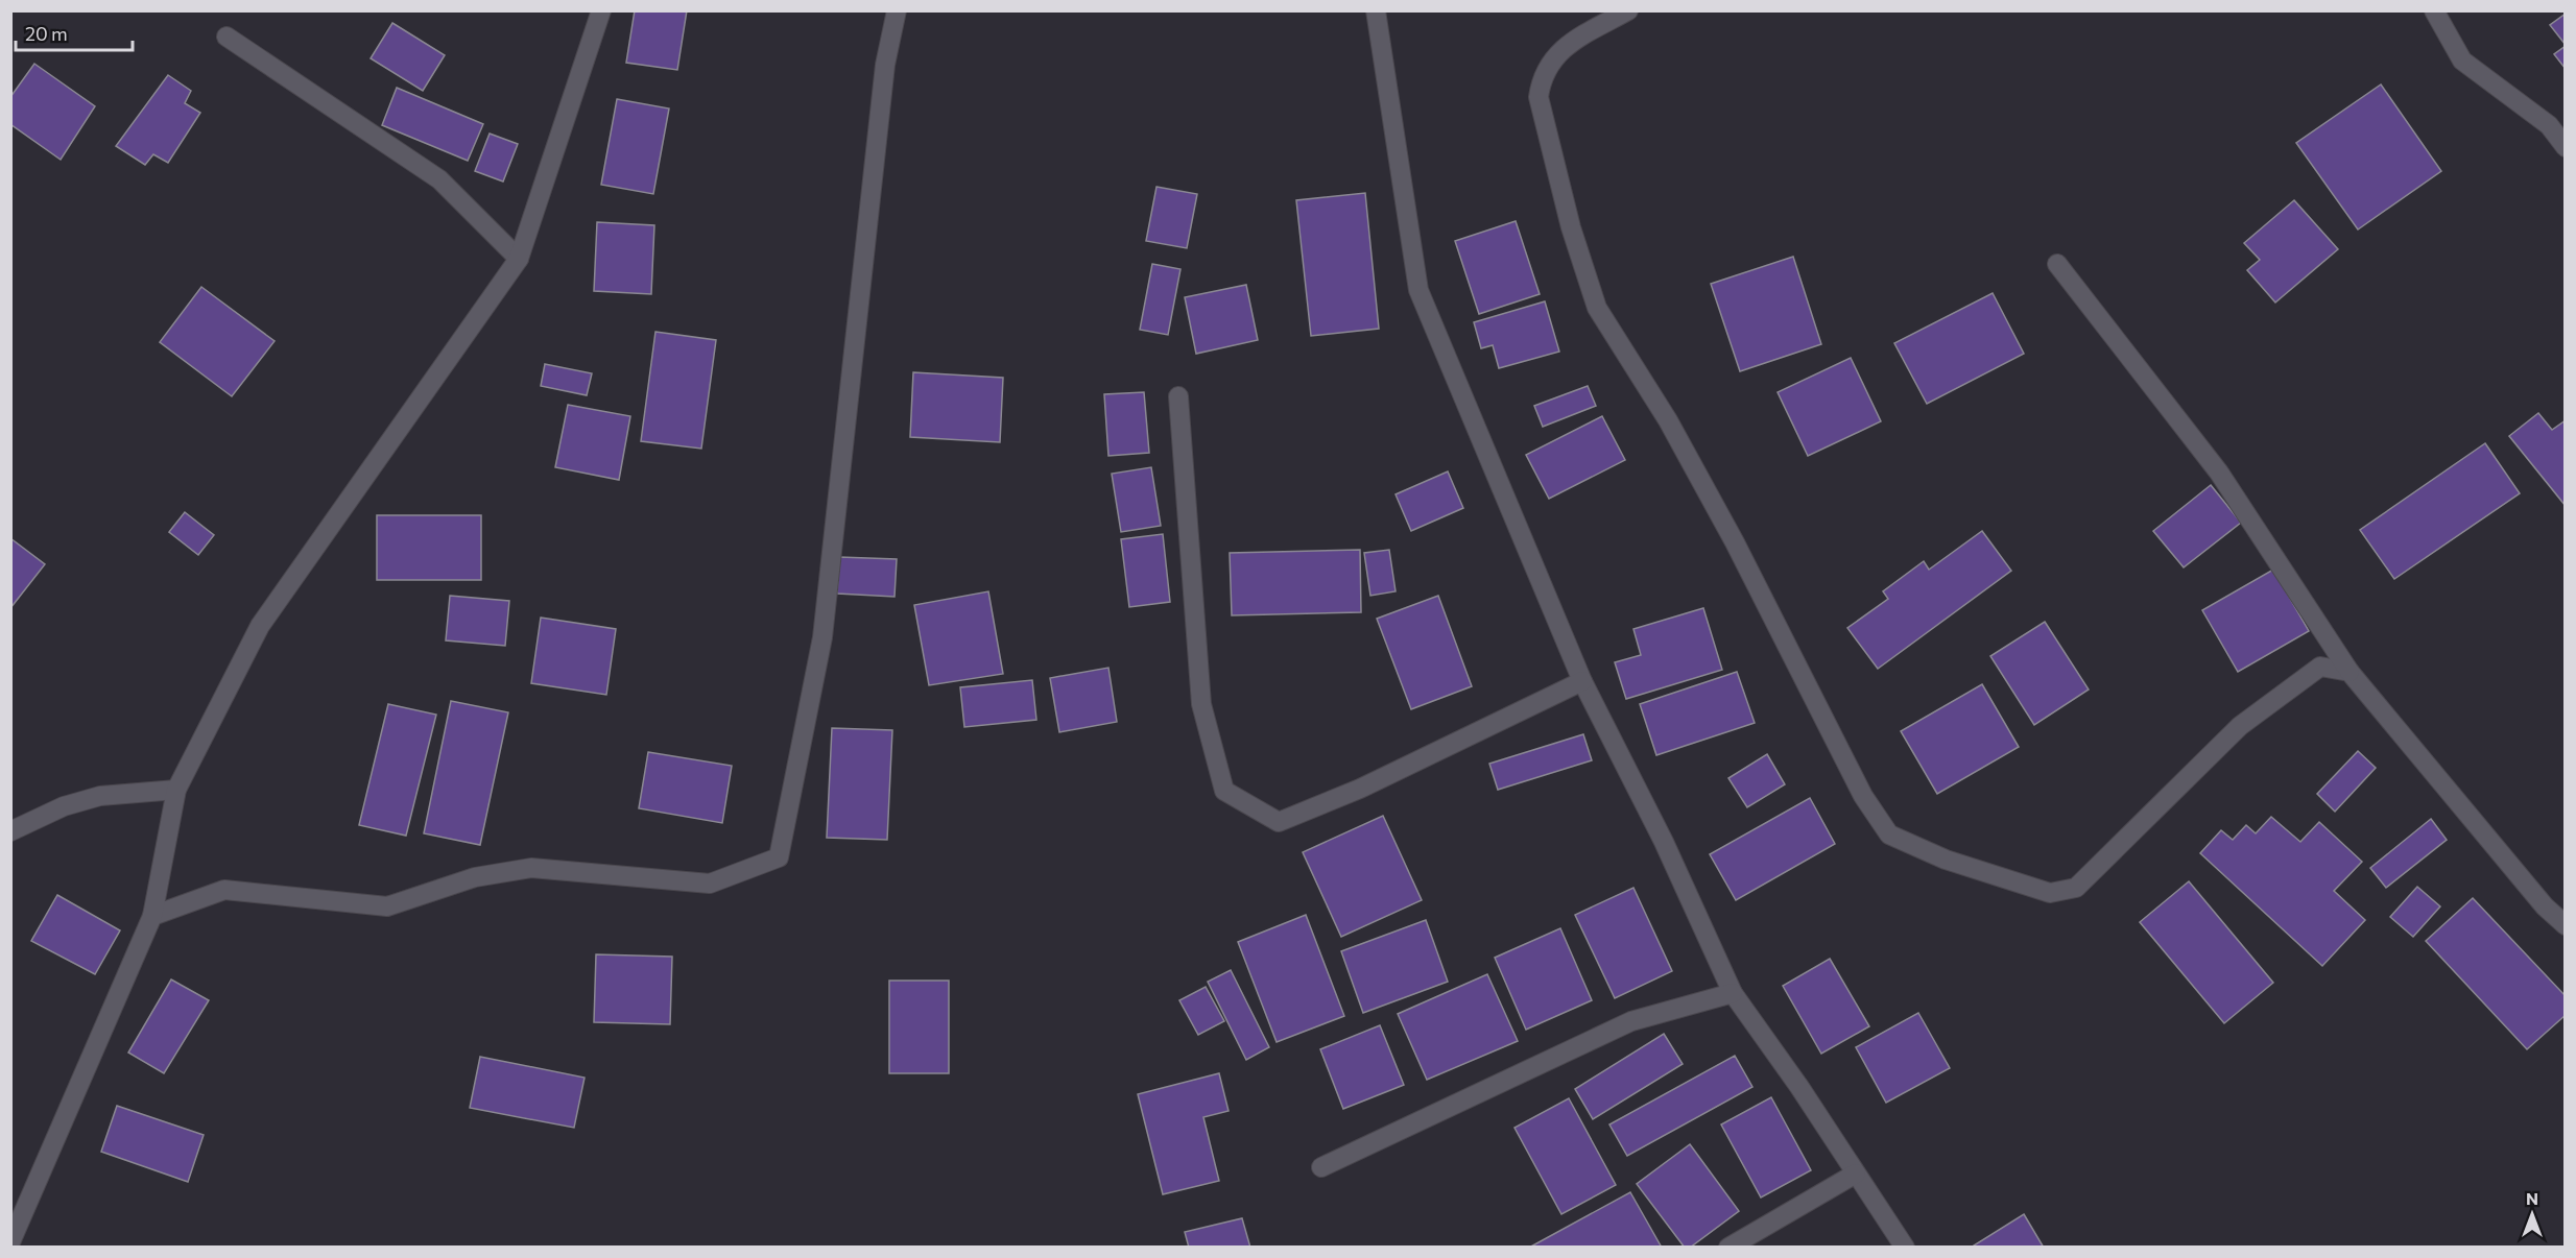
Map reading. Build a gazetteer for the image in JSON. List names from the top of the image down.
{
  "scale_bar": "20 m",
  "north": "top"
}
